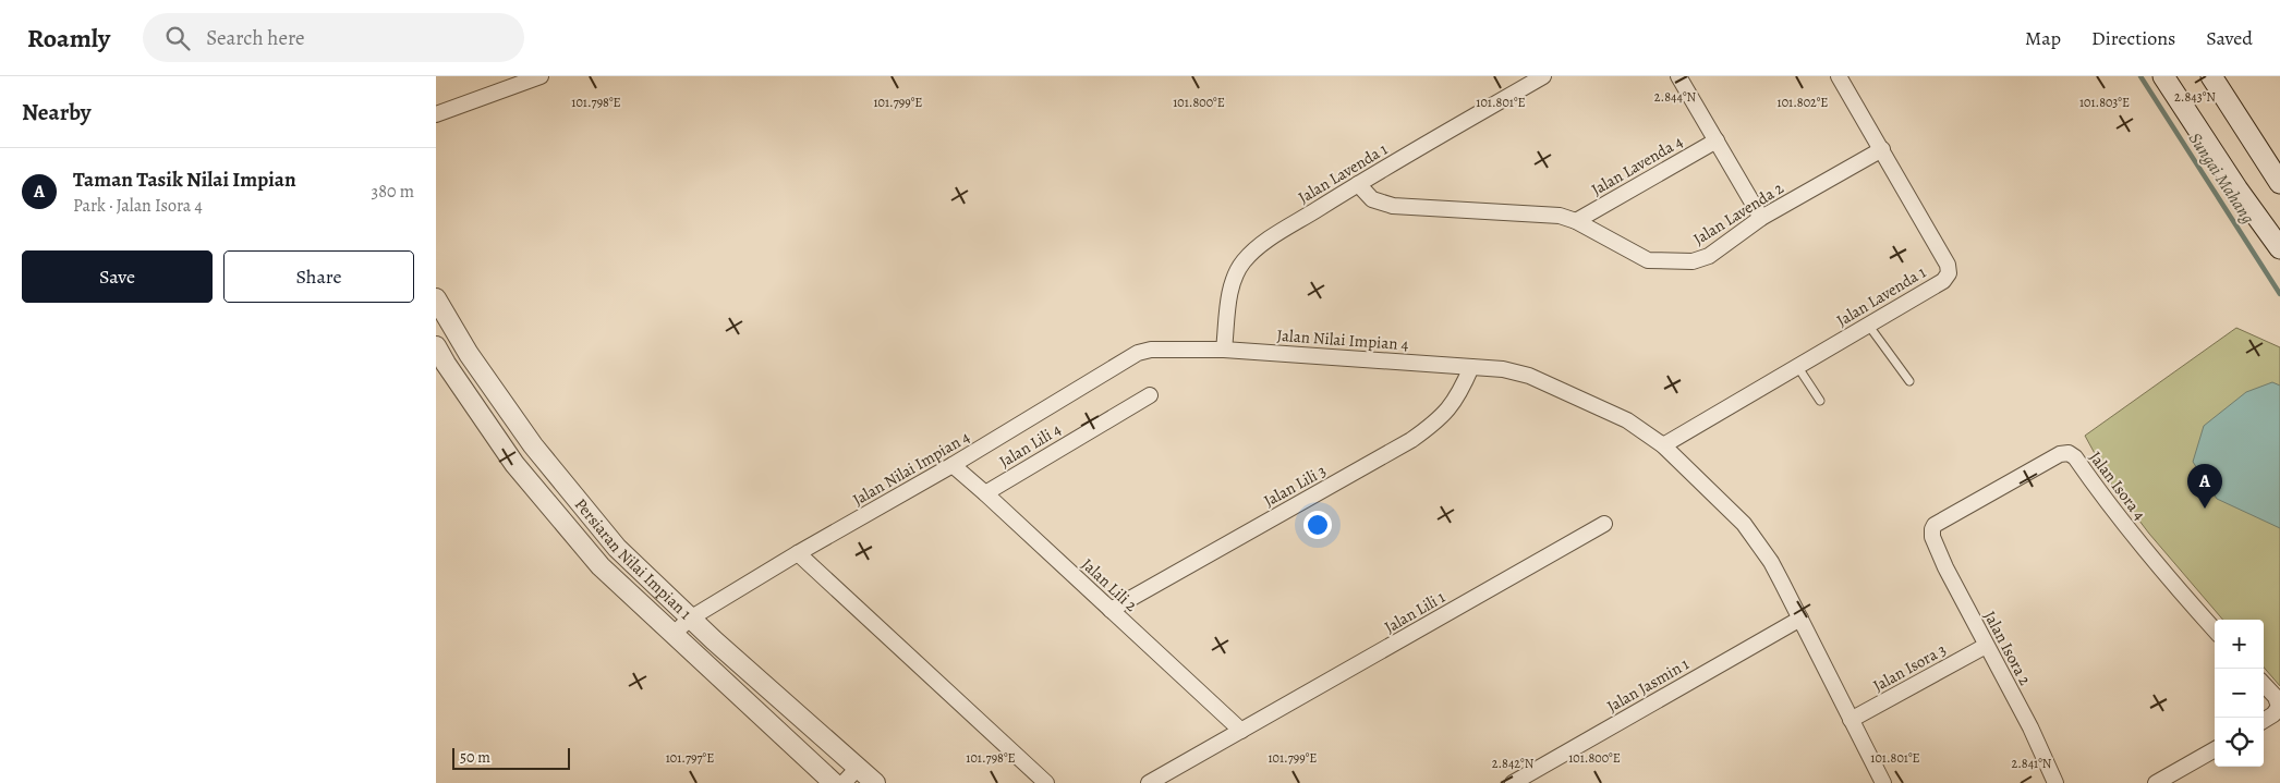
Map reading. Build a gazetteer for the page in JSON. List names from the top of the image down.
{
  "streets": {
    "street": [
      "Jalan Lavenda 4",
      "Jalan Lavenda 1",
      "Jalan Lavenda 2",
      "Jalan Nilai Impian 4",
      "Jalan Lili 4",
      "Jalan Lili 3",
      "Jalan Isora 4",
      "Persiaran Nilai Impian 1",
      "Jalan Lili 2",
      "Jalan Lili 1",
      "Jalan Isora 2",
      "Jalan Isora 3",
      "Jalan Jasmin 1"
    ]
  },
  "crossings": [
    ["Jalan Lavenda 4", "Jalan Lavenda 2"],
    ["Jalan Lavenda 1", "Jalan Lavenda 2"],
    ["Jalan Lavenda 1", "Jalan Nilai Impian 4"],
    ["Jalan Nilai Impian 4", "Jalan Lili 3"],
    ["Jalan Nilai Impian 4", "Persiaran Nilai Impian 1"],
    ["Jalan Nilai Impian 4", "Jalan Lili 2"],
    ["Jalan Nilai Impian 4", "Jalan Isora 3"],
    ["Jalan Nilai Impian 4", "Jalan Jasmin 1"],
    ["Jalan Lili 4", "Jalan Lili 2"],
    ["Jalan Lili 3", "Jalan Lili 2"],
    ["Jalan Isora 4", "Jalan Isora 2"],
    ["Jalan Lili 2", "Jalan Lili 1"],
    ["Jalan Isora 2", "Jalan Isora 3"]
  ],
  "water": ["Sungai Mahang"],
  "scale_bar": "50 m",
  "page": {
    "header": "Roamly",
    "search": "Search here",
    "nav": ["Map", "Directions", "Saved"],
    "heading": "Nearby",
    "list": [
      {
        "mark": "A",
        "name": "Taman Tasik Nilai Impian",
        "note": "Park · Jalan Isora 4",
        "value": "380 m"
      }
    ],
    "buttons": ["Save", "Share"],
    "pins": "A",
    "map_buttons": ["+", "−"],
    "scale": "50 m"
  },
  "coordinates": [
    "2.844°N",
    "2.843°N",
    "101.798°E",
    "101.799°E",
    "101.803°E",
    "101.800°E",
    "101.801°E",
    "101.802°E",
    "101.797°E",
    "2.842°N",
    "2.841°N"
  ]
}
